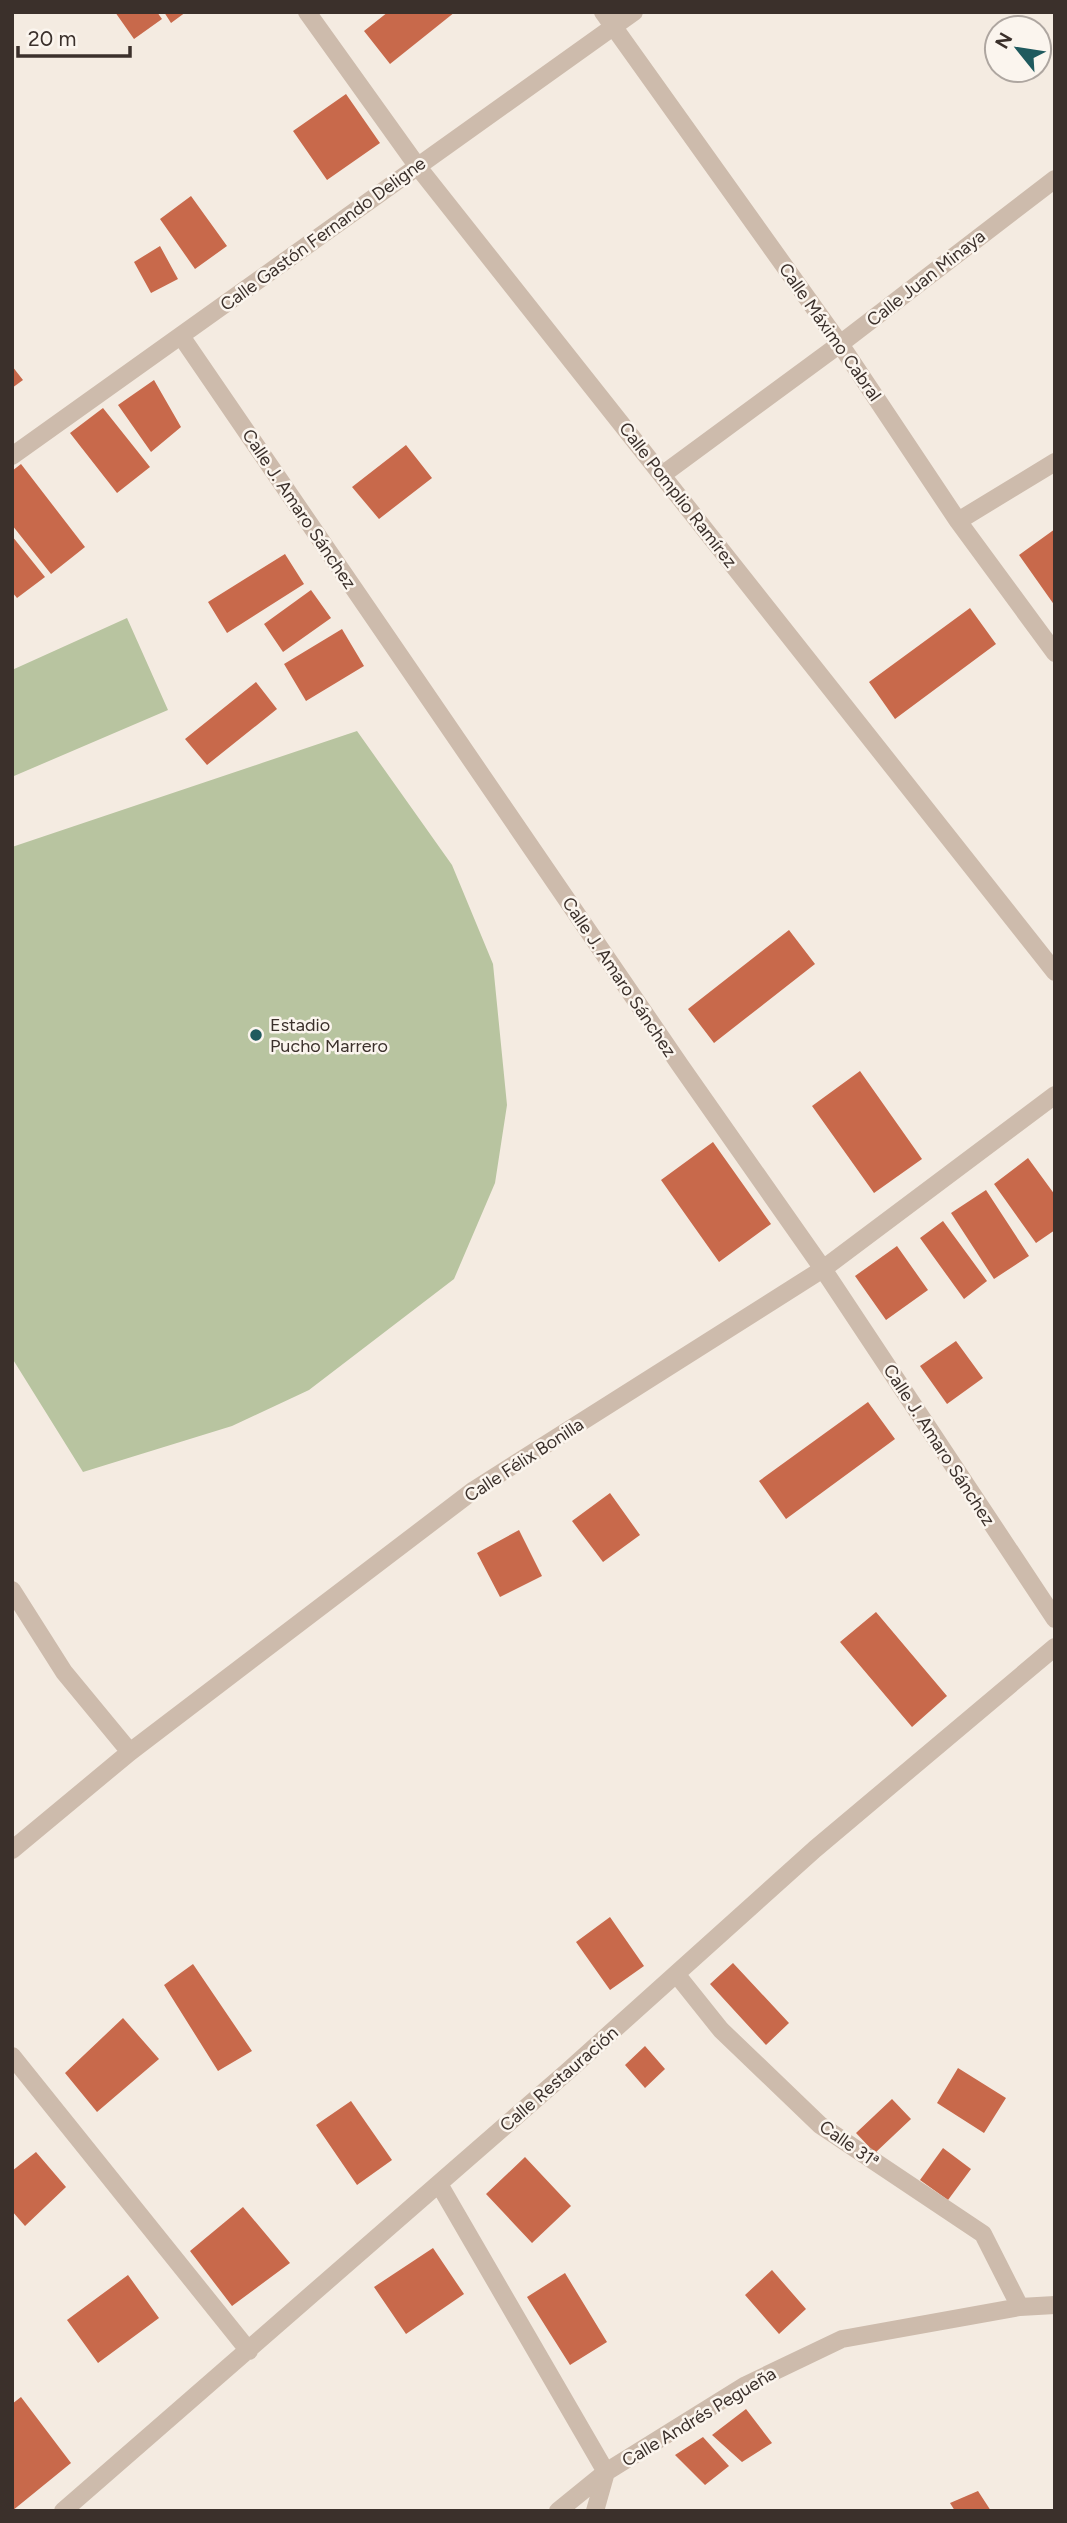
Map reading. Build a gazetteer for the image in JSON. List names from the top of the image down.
{
  "streets": {
    "street": [
      "Calle Gastón Fernando Deligne",
      "Calle Juan Minaya",
      "Calle Máximo Cabral",
      "Calle Pomplio Ramírez",
      "Calle J. Amaro Sánchez",
      "Calle Félix Bonilla",
      "Calle Restauración",
      "Calle 31ª",
      "Calle Andrés Pegueña"
    ]
  },
  "crossings": [
    ["Calle Gastón Fernando Deligne", "Calle Máximo Cabral"],
    ["Calle Gastón Fernando Deligne", "Calle Pomplio Ramírez"],
    ["Calle Gastón Fernando Deligne", "Calle J. Amaro Sánchez"],
    ["Calle Juan Minaya", "Calle Máximo Cabral"],
    ["Calle Juan Minaya", "Calle Pomplio Ramírez"],
    ["Calle J. Amaro Sánchez", "Calle Félix Bonilla"],
    ["Calle Restauración", "Calle 31ª"],
    ["Calle 31ª", "Calle Andrés Pegueña"]
  ],
  "places": ["Estadio Pucho Marrero"],
  "scale_bar": "20 m",
  "north": "top left"
}
